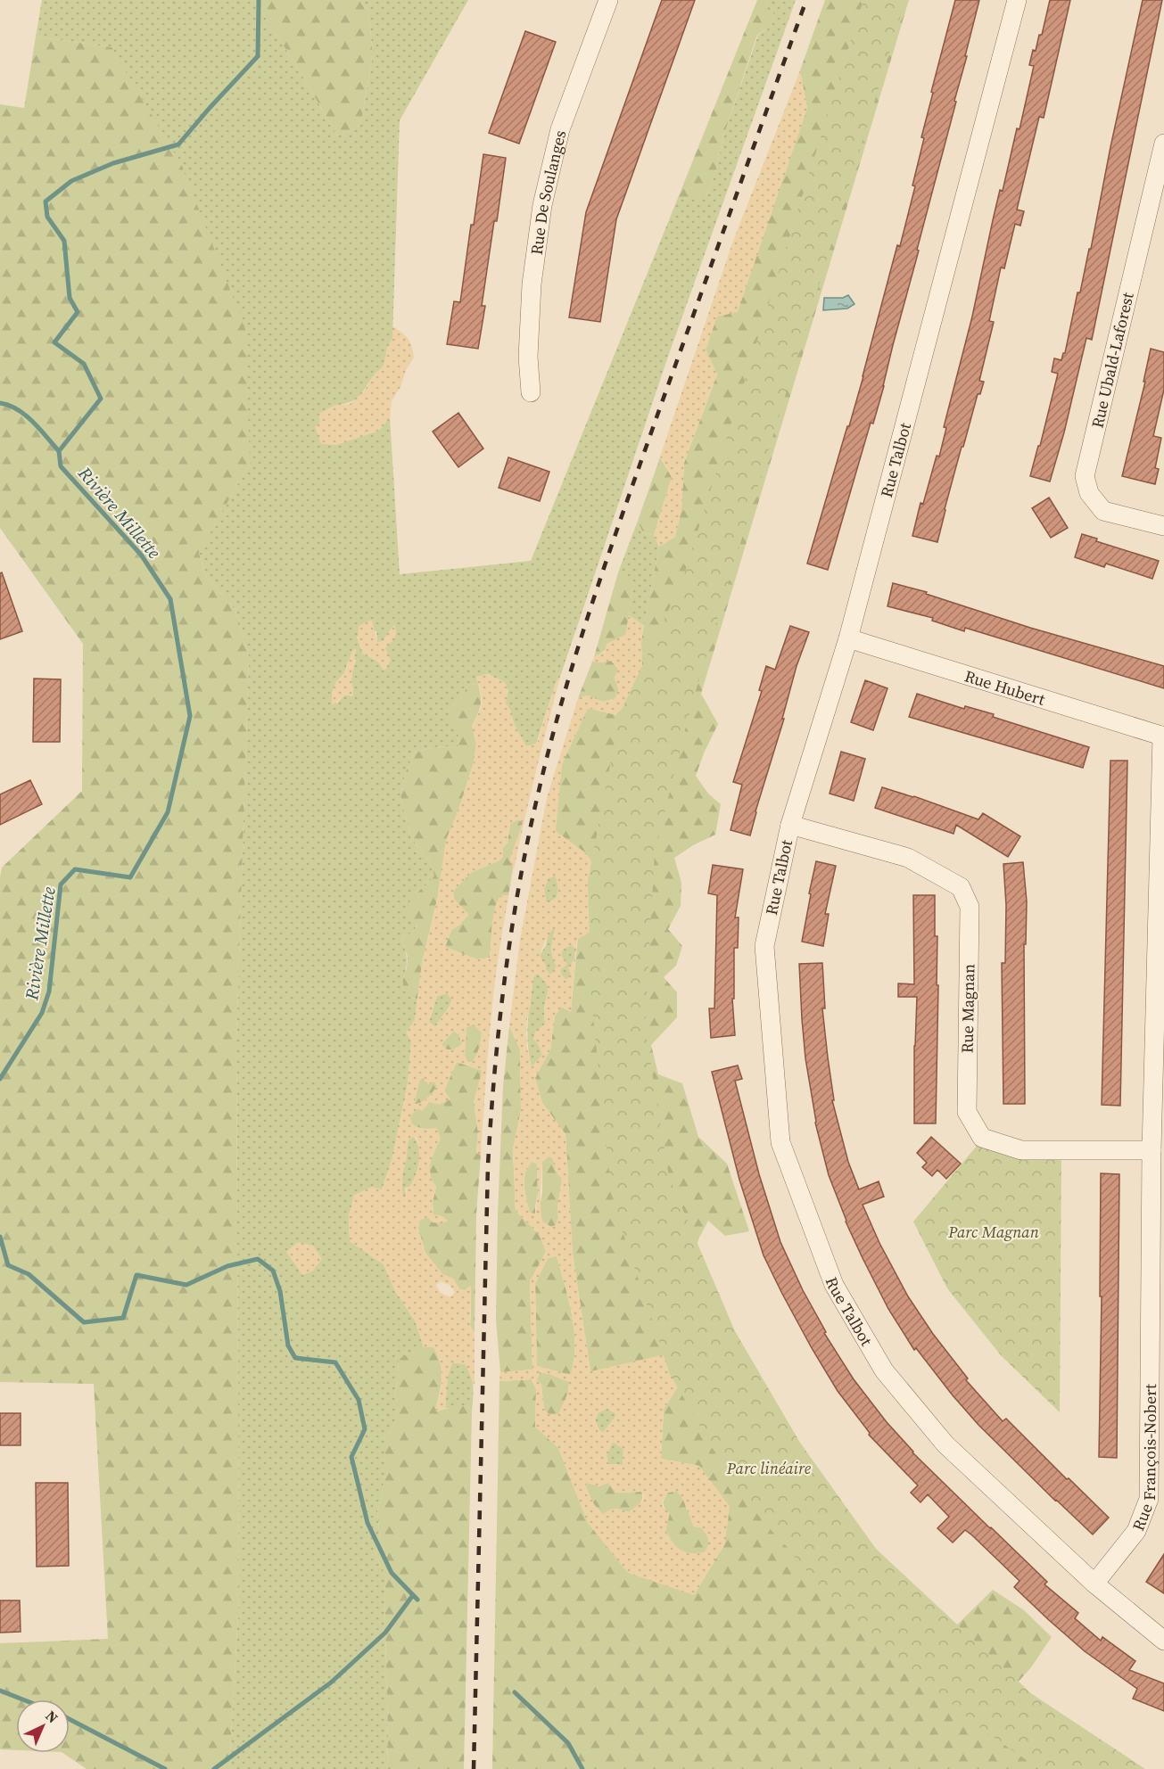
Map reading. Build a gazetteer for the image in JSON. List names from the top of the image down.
{
  "streets": {
    "street": [
      "Rue De Soulanges",
      "Rue Ubald-Laforest",
      "Rue Talbot",
      "Rue Hubert",
      "Rue Magnan",
      "Rue François-Nobert"
    ]
  },
  "crossings": [
    ["Rue Talbot", "Rue Hubert"],
    ["Rue Talbot", "Rue Magnan"],
    ["Rue Talbot", "Rue François-Nobert"],
    ["Rue Hubert", "Rue François-Nobert"],
    ["Rue Magnan", "Rue François-Nobert"]
  ],
  "water": ["Rivière Millette"],
  "parks": ["Parc Magnan", "Parc linéaire"],
  "north": "top right"
}
